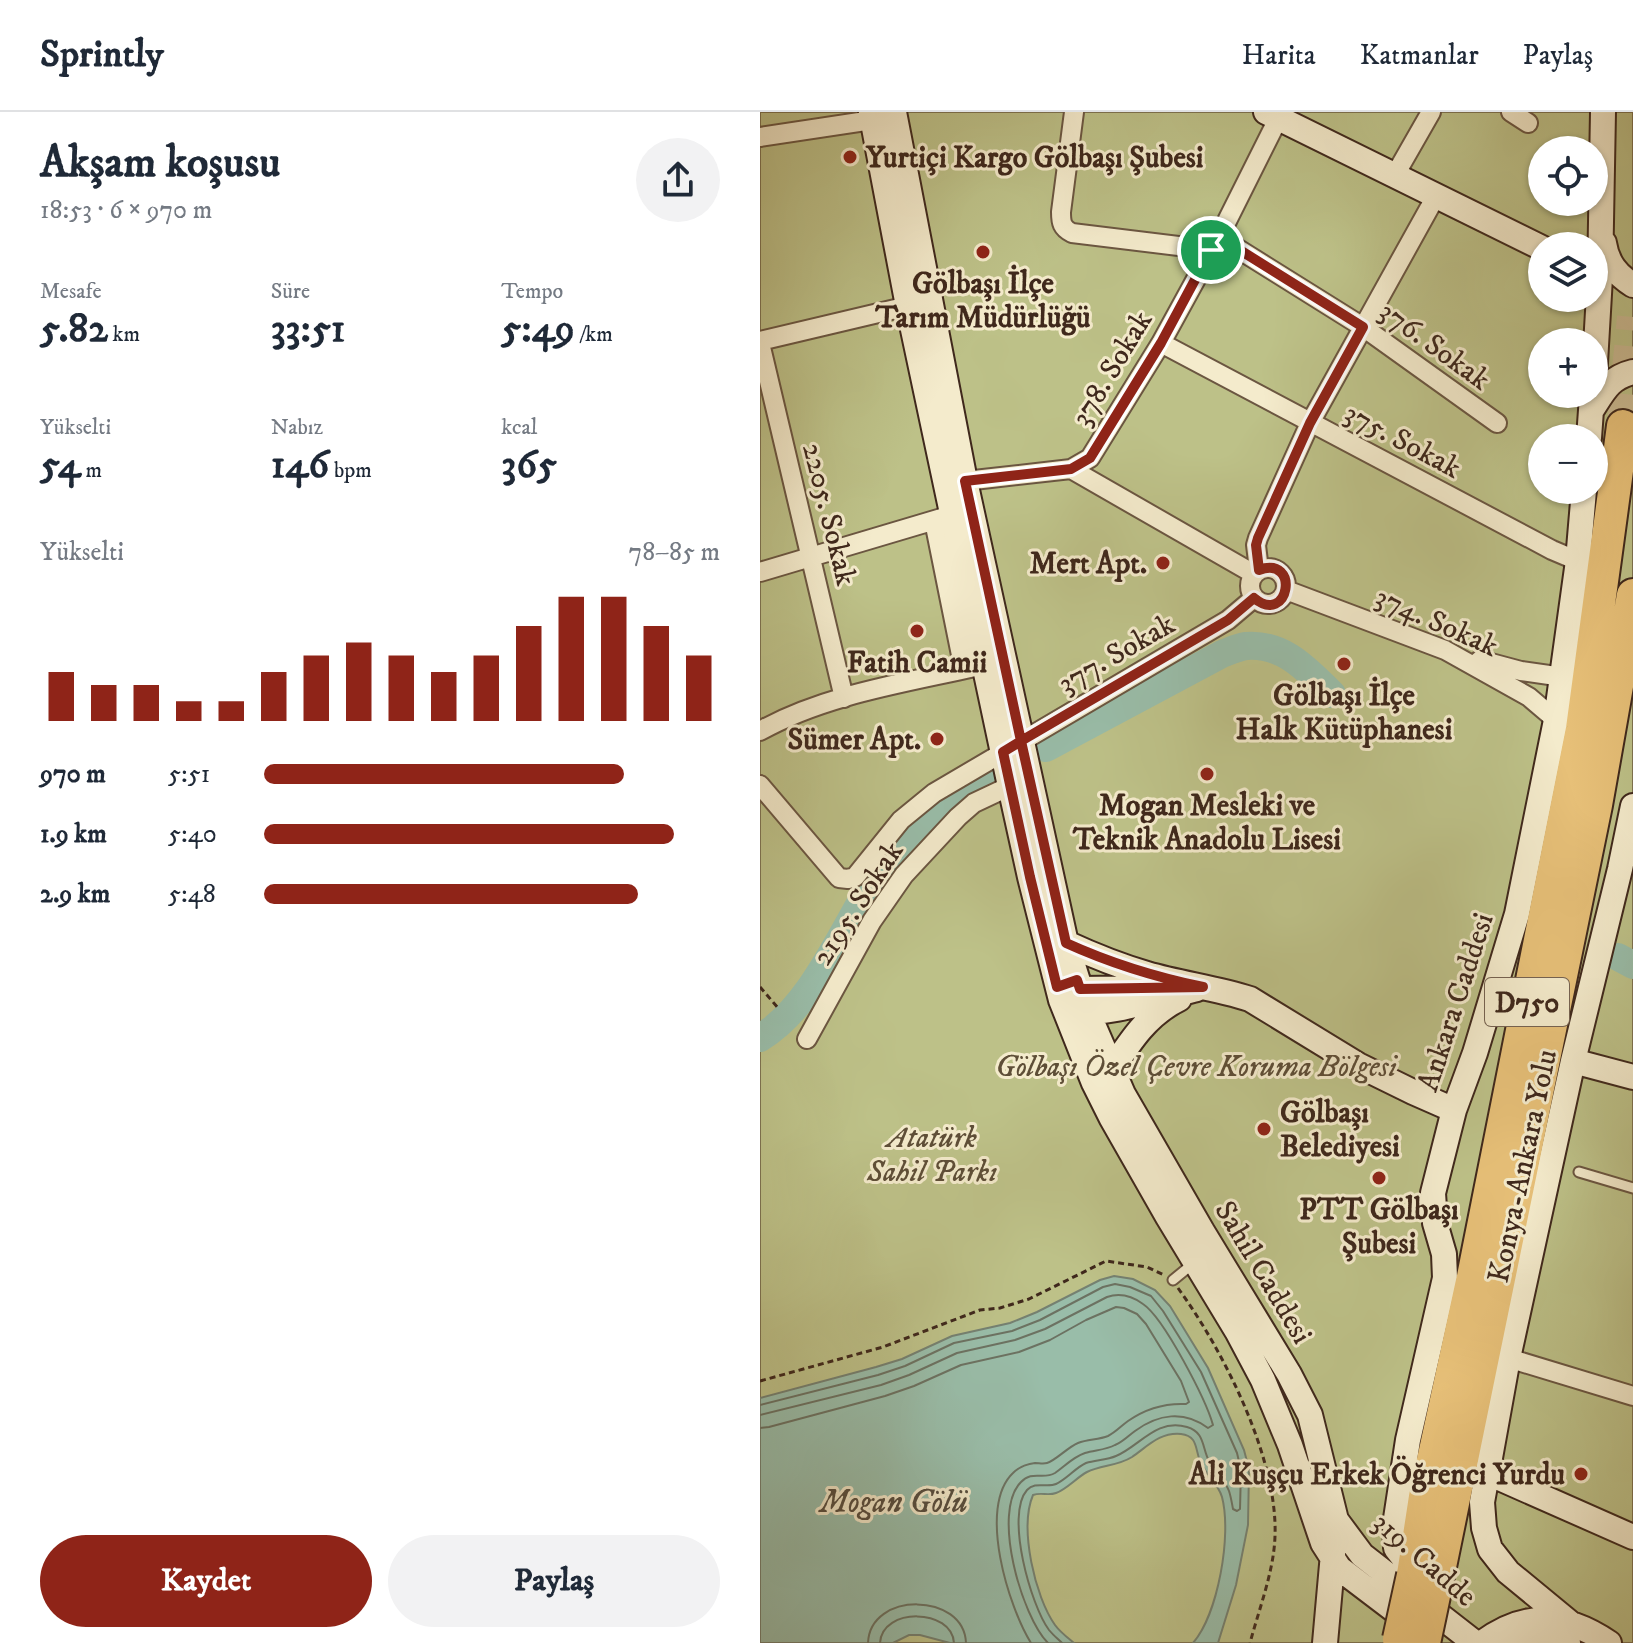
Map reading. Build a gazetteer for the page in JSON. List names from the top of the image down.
{
  "streets": {
    "highway": ["D750", "Konya-Ankara Yolu"],
    "street": [
      "376. Sokak",
      "378. Sokak",
      "375. Sokak",
      "2205. Sokak",
      "374. Sokak",
      "377. Sokak",
      "2195. Sokak",
      "Ankara Caddesi",
      "Sahil Caddesi",
      "319. Cadde"
    ]
  },
  "crossings": [
    ["376. Sokak", "378. Sokak"],
    ["378. Sokak", "375. Sokak"],
    ["375. Sokak", "Ankara Caddesi"],
    ["374. Sokak", "377. Sokak"],
    ["374. Sokak", "Ankara Caddesi"],
    ["Ankara Caddesi", "D750"],
    ["Ankara Caddesi", "Konya-Ankara Yolu"],
    ["D750", "Konya-Ankara Yolu"],
    ["Sahil Caddesi", "319. Cadde"]
  ],
  "water": ["Mogan Gölü"],
  "parks": ["Gölbaşı Özel Çevre Koruma Bölgesi", "Atatürk Sahil Parkı"],
  "places": [
    "Yurtiçi Kargo Gölbaşı Şubesi",
    "Gölbaşı İlçe Tarım Müdürlüğü",
    "Mert Apt.",
    "Fatih Camii",
    "Gölbaşı İlçe Halk Kütüphanesi",
    "Sümer Apt.",
    "Mogan Mesleki ve Teknik Anadolu Lisesi",
    "Gölbaşı Belediyesi",
    "PTT Gölbaşı Şubesi",
    "Ali Kuşçu Erkek Öğrenci Yurdu"
  ],
  "page": {
    "header": "Sprintly",
    "nav": ["Harita", "Katmanlar", "Paylaş"],
    "heading": ["Akşam koşusu", "18:53 · 6 × 970 m"],
    "map_buttons": ["+", "−"],
    "stats": [
      ["Mesafe", "5.82 km"],
      ["Süre", "33:51"],
      ["Tempo", "5:49 /km"],
      ["Yükselti", "54 m"],
      ["Nabız", "146 bpm"],
      ["kcal", "365"]
    ],
    "chart": ["Yükselti", "78–85 m"],
    "list": [
      {
        "name": "970 m",
        "note": "5:51"
      },
      {
        "name": "1.9 km",
        "note": "5:40"
      },
      {
        "name": "2.9 km",
        "note": "5:48"
      }
    ],
    "buttons": ["Kaydet", "Paylaş"]
  }
}
